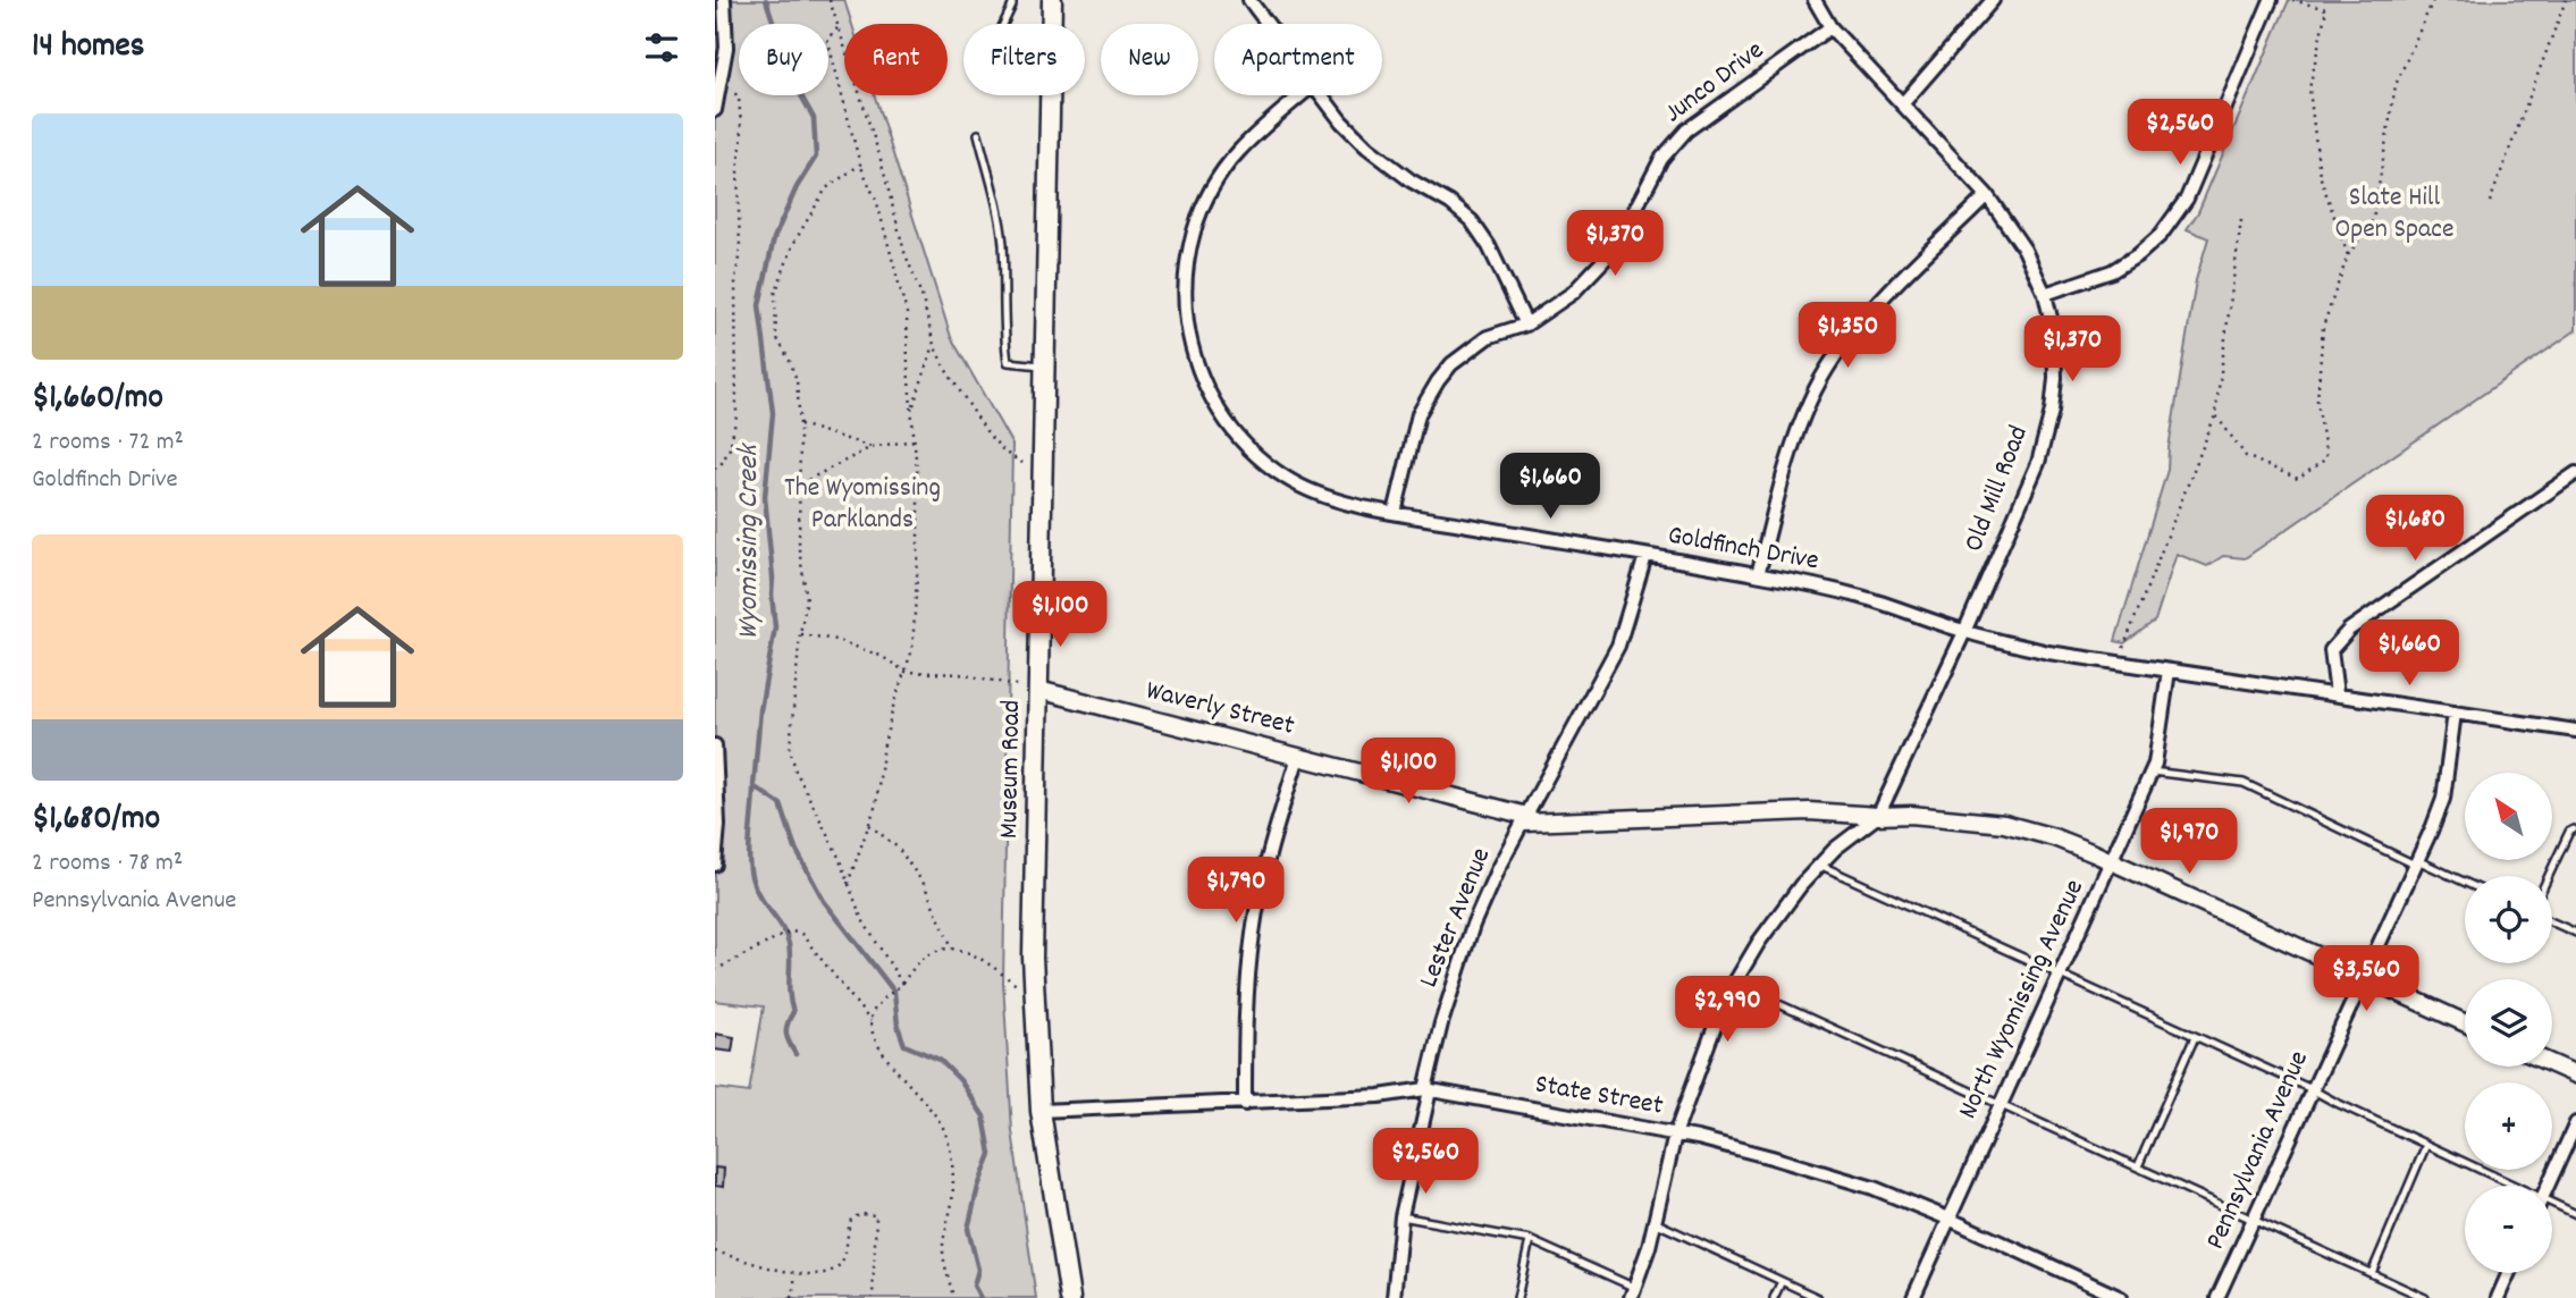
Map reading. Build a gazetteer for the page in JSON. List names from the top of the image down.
{
  "streets": {
    "main road": ["Museum Road"],
    "street": [
      "Junco Drive",
      "Old Mill Road",
      "Goldfinch Drive",
      "Waverly Street",
      "Lester Avenue",
      "North Wyomissing Avenue",
      "State Street",
      "Pennsylvania Avenue"
    ]
  },
  "crossings": [
    ["Junco Drive", "Old Mill Road"],
    ["Junco Drive", "Goldfinch Drive"],
    ["Old Mill Road", "Goldfinch Drive"],
    ["Old Mill Road", "Waverly Street"],
    ["Goldfinch Drive", "Lester Avenue"],
    ["Goldfinch Drive", "North Wyomissing Avenue"],
    ["Goldfinch Drive", "Pennsylvania Avenue"],
    ["Waverly Street", "Museum Road"],
    ["Waverly Street", "Lester Avenue"],
    ["Waverly Street", "North Wyomissing Avenue"],
    ["Waverly Street", "Pennsylvania Avenue"],
    ["Museum Road", "State Street"],
    ["Lester Avenue", "State Street"],
    ["North Wyomissing Avenue", "State Street"]
  ],
  "water": ["Wyomissing Creek"],
  "parks": ["Slate Hill Open Space", "The Wyomissing Parklands"],
  "north": "top left",
  "page": {
    "heading": "14 homes",
    "chip": [
      "Buy",
      "Rent",
      "Filters",
      "New",
      "Apartment"
    ],
    "list": [
      {
        "name": "$1,660/mo",
        "note": "2 rooms · 72 m² · Goldfinch Drive"
      },
      {
        "name": "$1,680/mo",
        "note": "2 rooms · 78 m² · Pennsylvania Avenue"
      }
    ],
    "price": [
      "$2,560",
      "$1,370",
      "$1,350",
      "$1,370",
      "$1,660",
      "$1,680",
      "$1,100",
      "$1,660",
      "$1,100",
      "$1,970",
      "$1,790",
      "$3,560",
      "$2,990",
      "$2,560"
    ],
    "map_buttons": ["+", "−"]
  }
}
